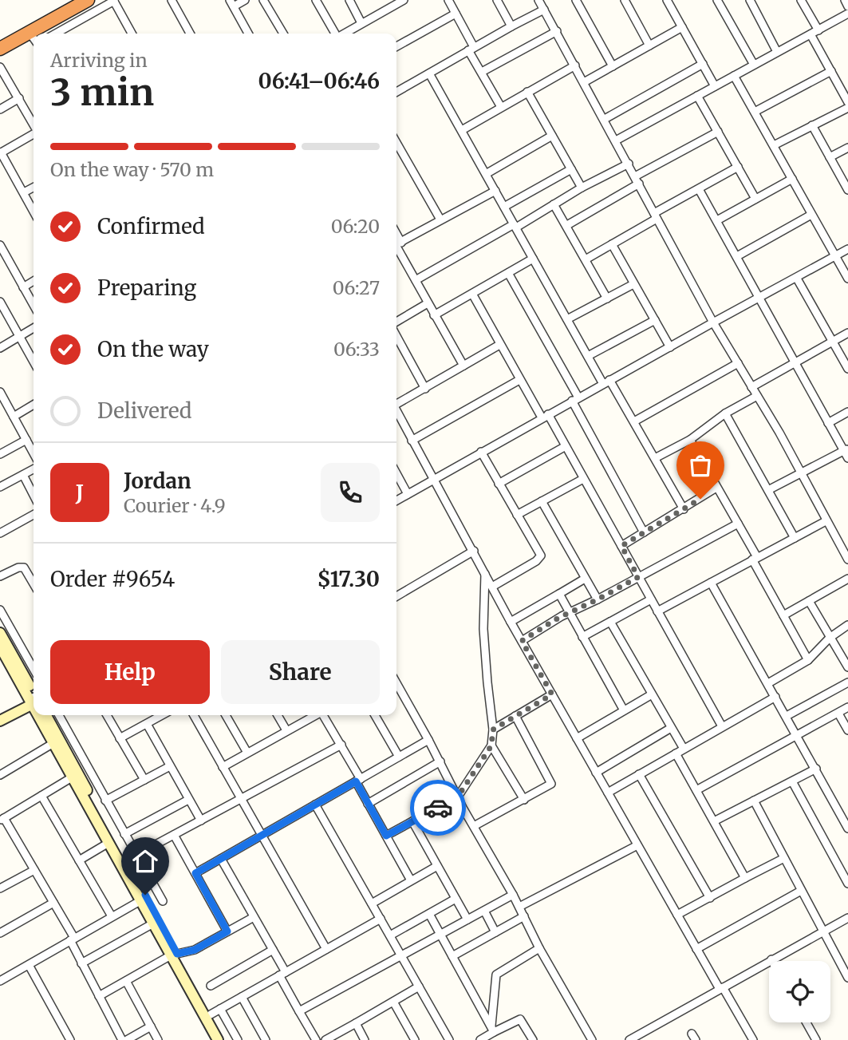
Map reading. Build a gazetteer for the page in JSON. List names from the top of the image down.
{
  "page": {
    "heading": ["3 min", "Arriving in", "06:41–06:46"],
    "panel": [
      "Jordan",
      "Courier · 4.9",
      "Order #9654",
      "$17.30"
    ],
    "bar": "On the way · 570 m",
    "list": [
      ["Confirmed", "06:20"],
      ["Preparing", "06:27"],
      ["On the way", "06:33"],
      "Delivered"
    ],
    "round": "J",
    "buttons": ["Help", "Share"]
  }
}
